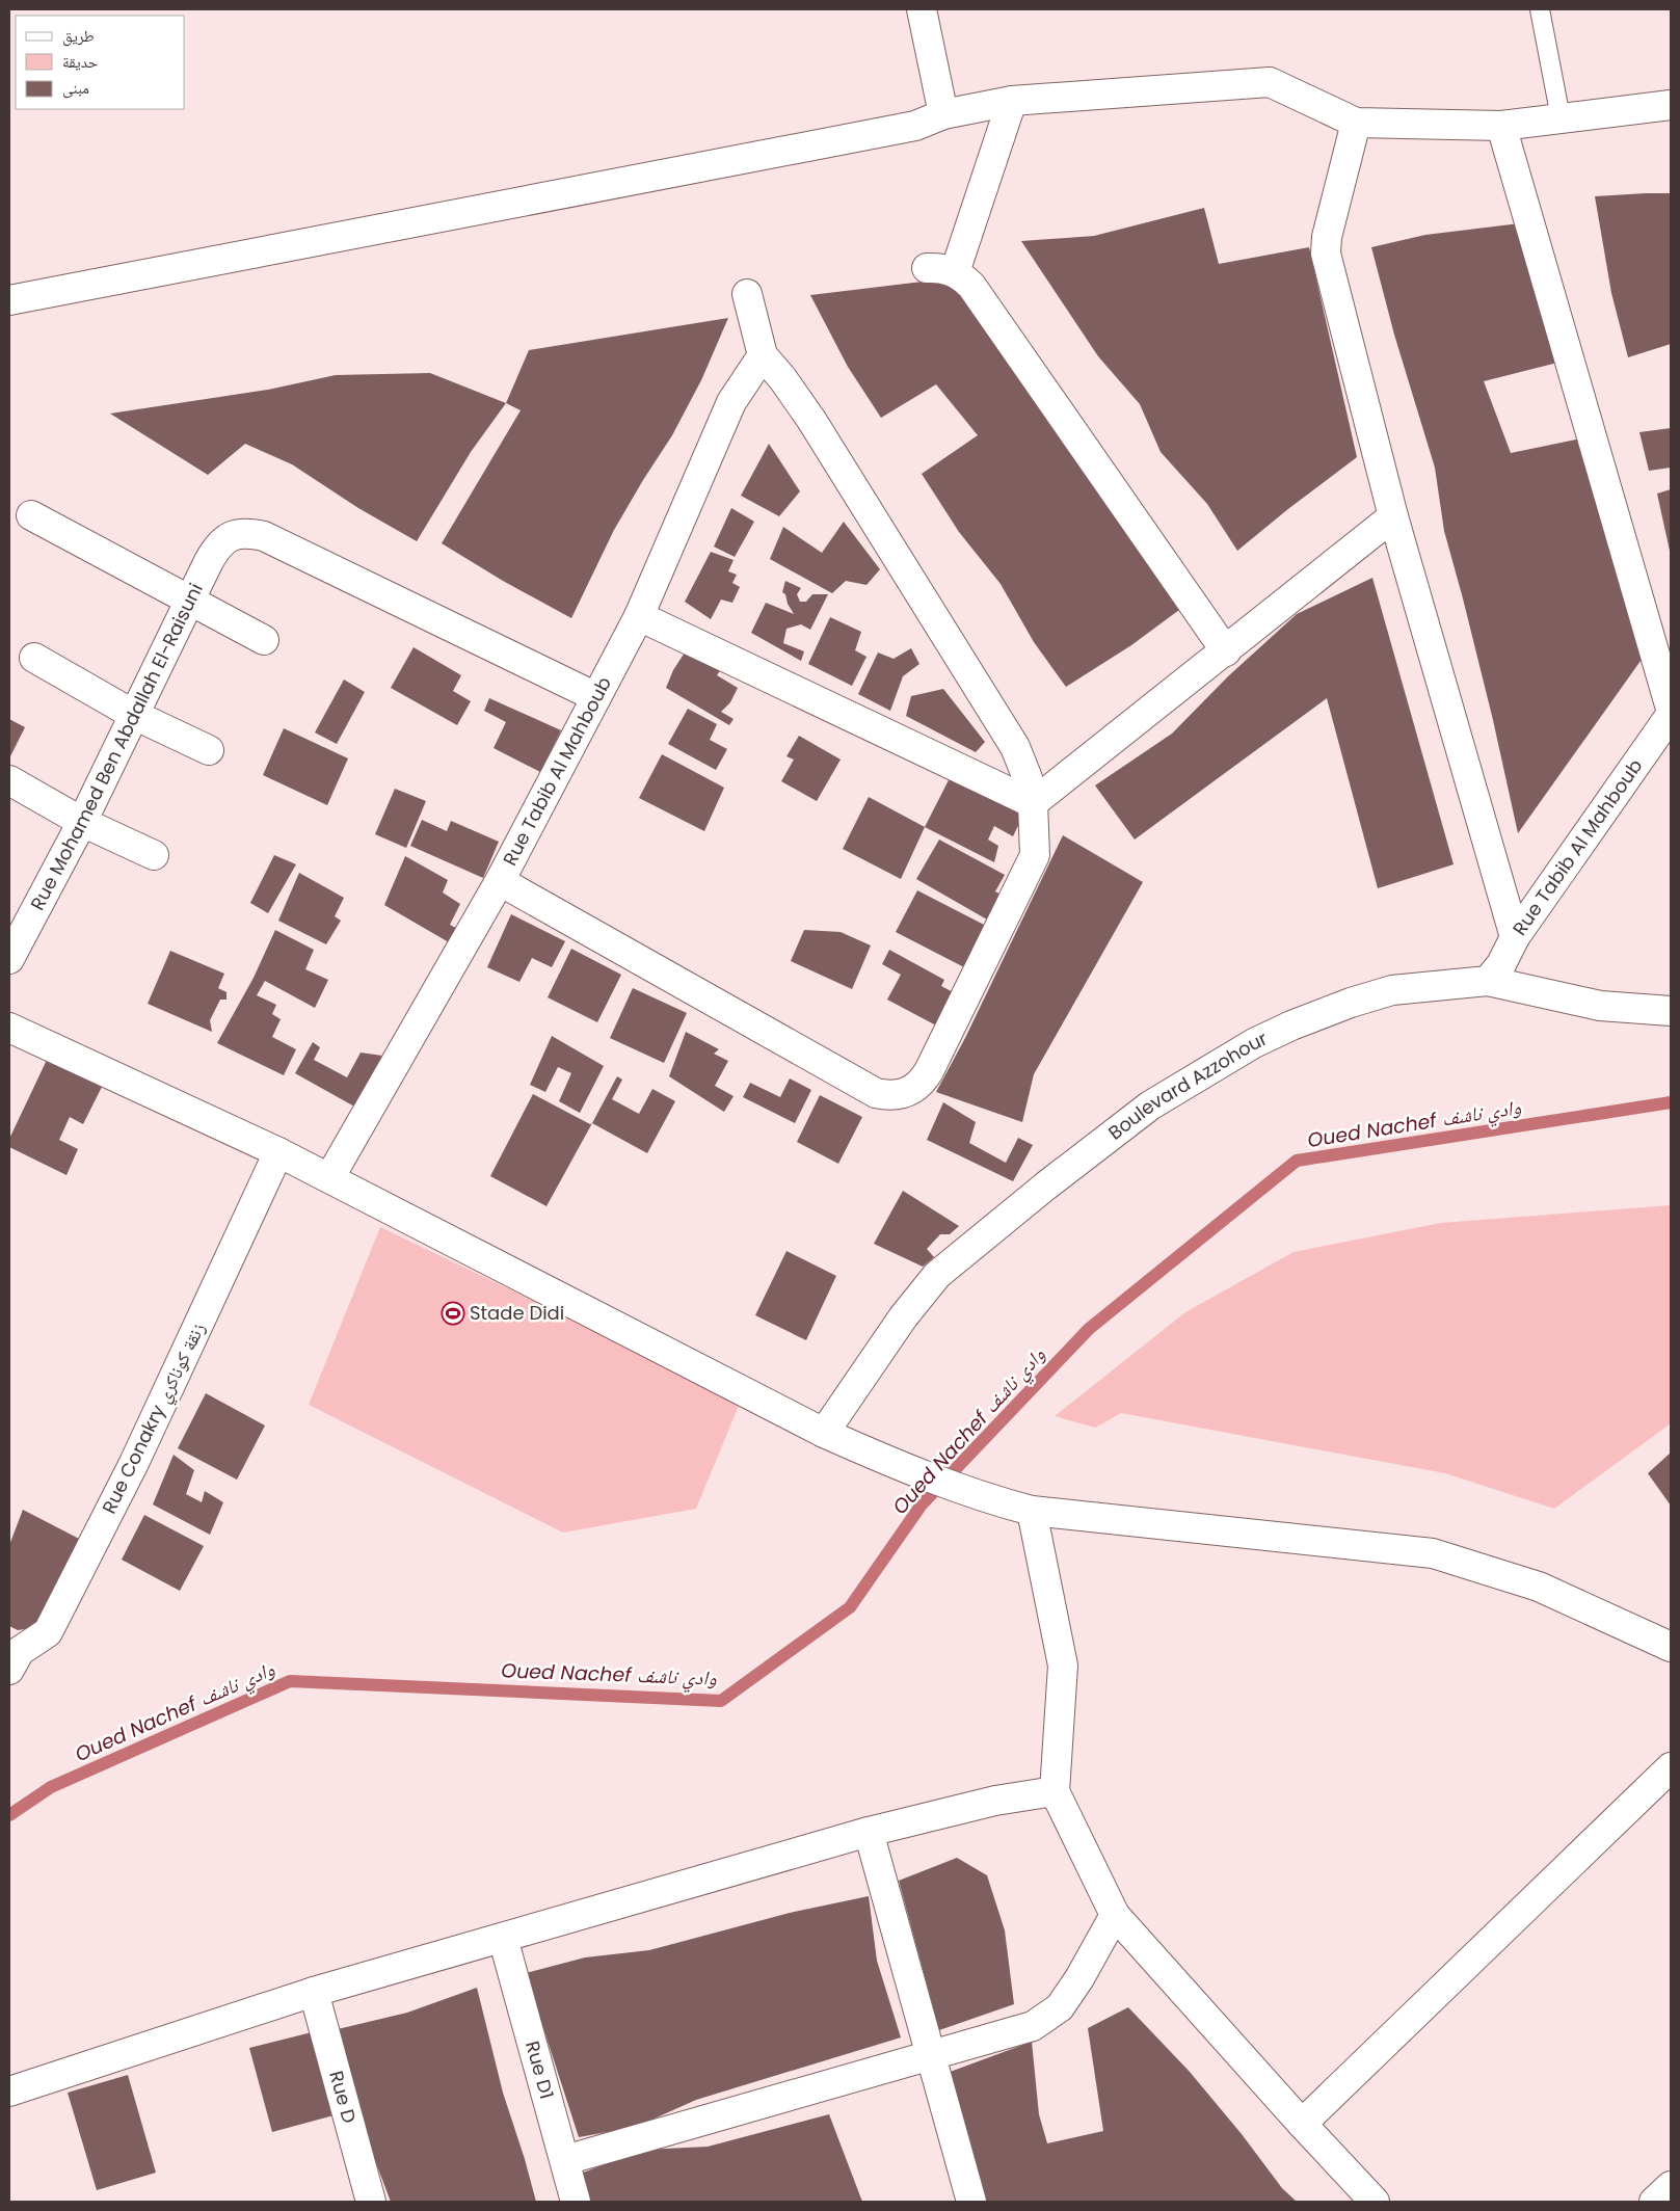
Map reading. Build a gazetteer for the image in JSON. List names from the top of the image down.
{
  "streets": {
    "street": [
      "Rue Mohamed Ben Abdallah El-Raisuni",
      "Rue Tabib Al Mahboub",
      "Boulevard Azzohour",
      "Rue Conakry زنقة كوناكري",
      "Rue D1",
      "Rue D"
    ]
  },
  "crossings": [
    ["Rue Mohamed Ben Abdallah El-Raisuni", "Rue Tabib Al Mahboub"],
    ["Rue Tabib Al Mahboub", "Boulevard Azzohour"]
  ],
  "water": ["Oued Nachef وادي ناشف"],
  "places": {
    "sports": ["Stade Didi"]
  },
  "legend": ["طريق", "حديقة", "مبنى"]
}
